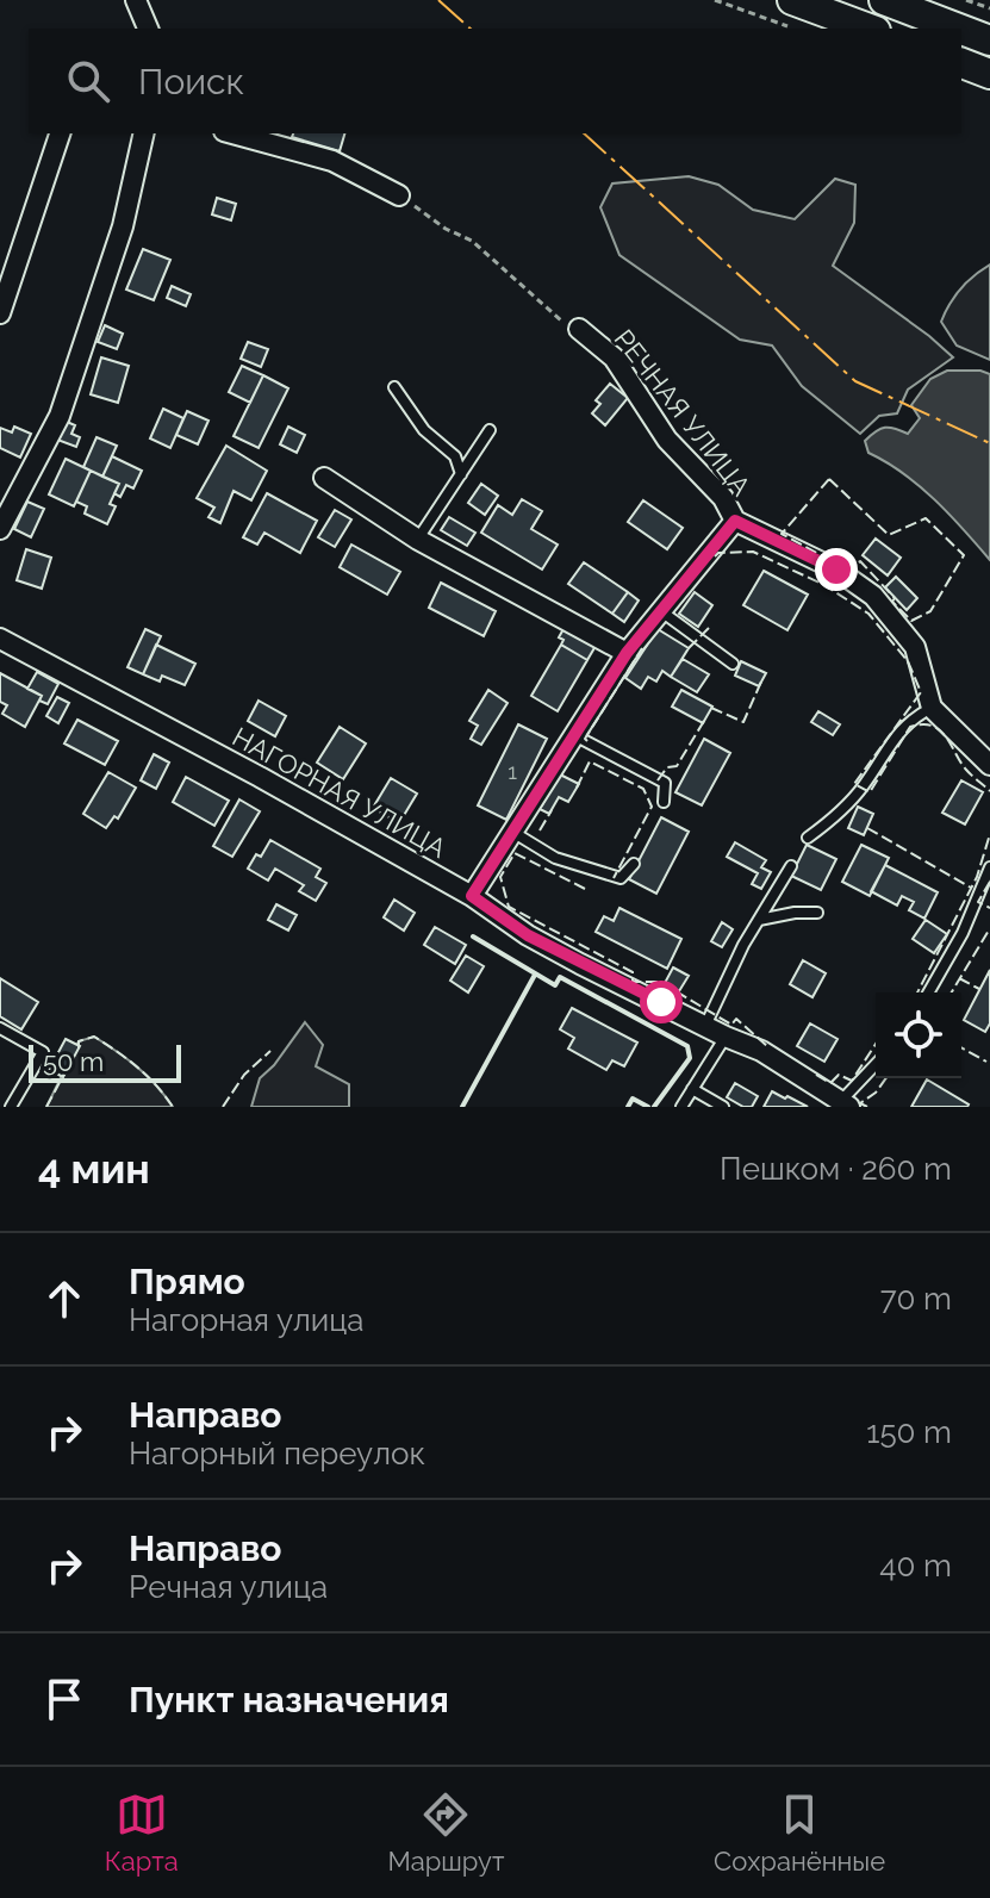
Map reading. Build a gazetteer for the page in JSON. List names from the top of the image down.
{
  "streets": {
    "street": ["РЕЧНАЯ УЛИЦА", "НАГОРНАЯ УЛИЦА"]
  },
  "house_numbers": ["1"],
  "scale_bar": "50 m",
  "page": {
    "search": "Поиск",
    "scale": "50 m",
    "heading": ["4 мин", "Пешком · 260 m"],
    "list": [
      ["Прямо", "Нагорная улица", "70 m"],
      ["Направо", "Нагорный переулок", "150 m"],
      ["Направо", "Речная улица", "40 m"],
      "Пункт назначения"
    ],
    "nav": ["Карта", "Маршрут", "Сохранённые"]
  }
}
